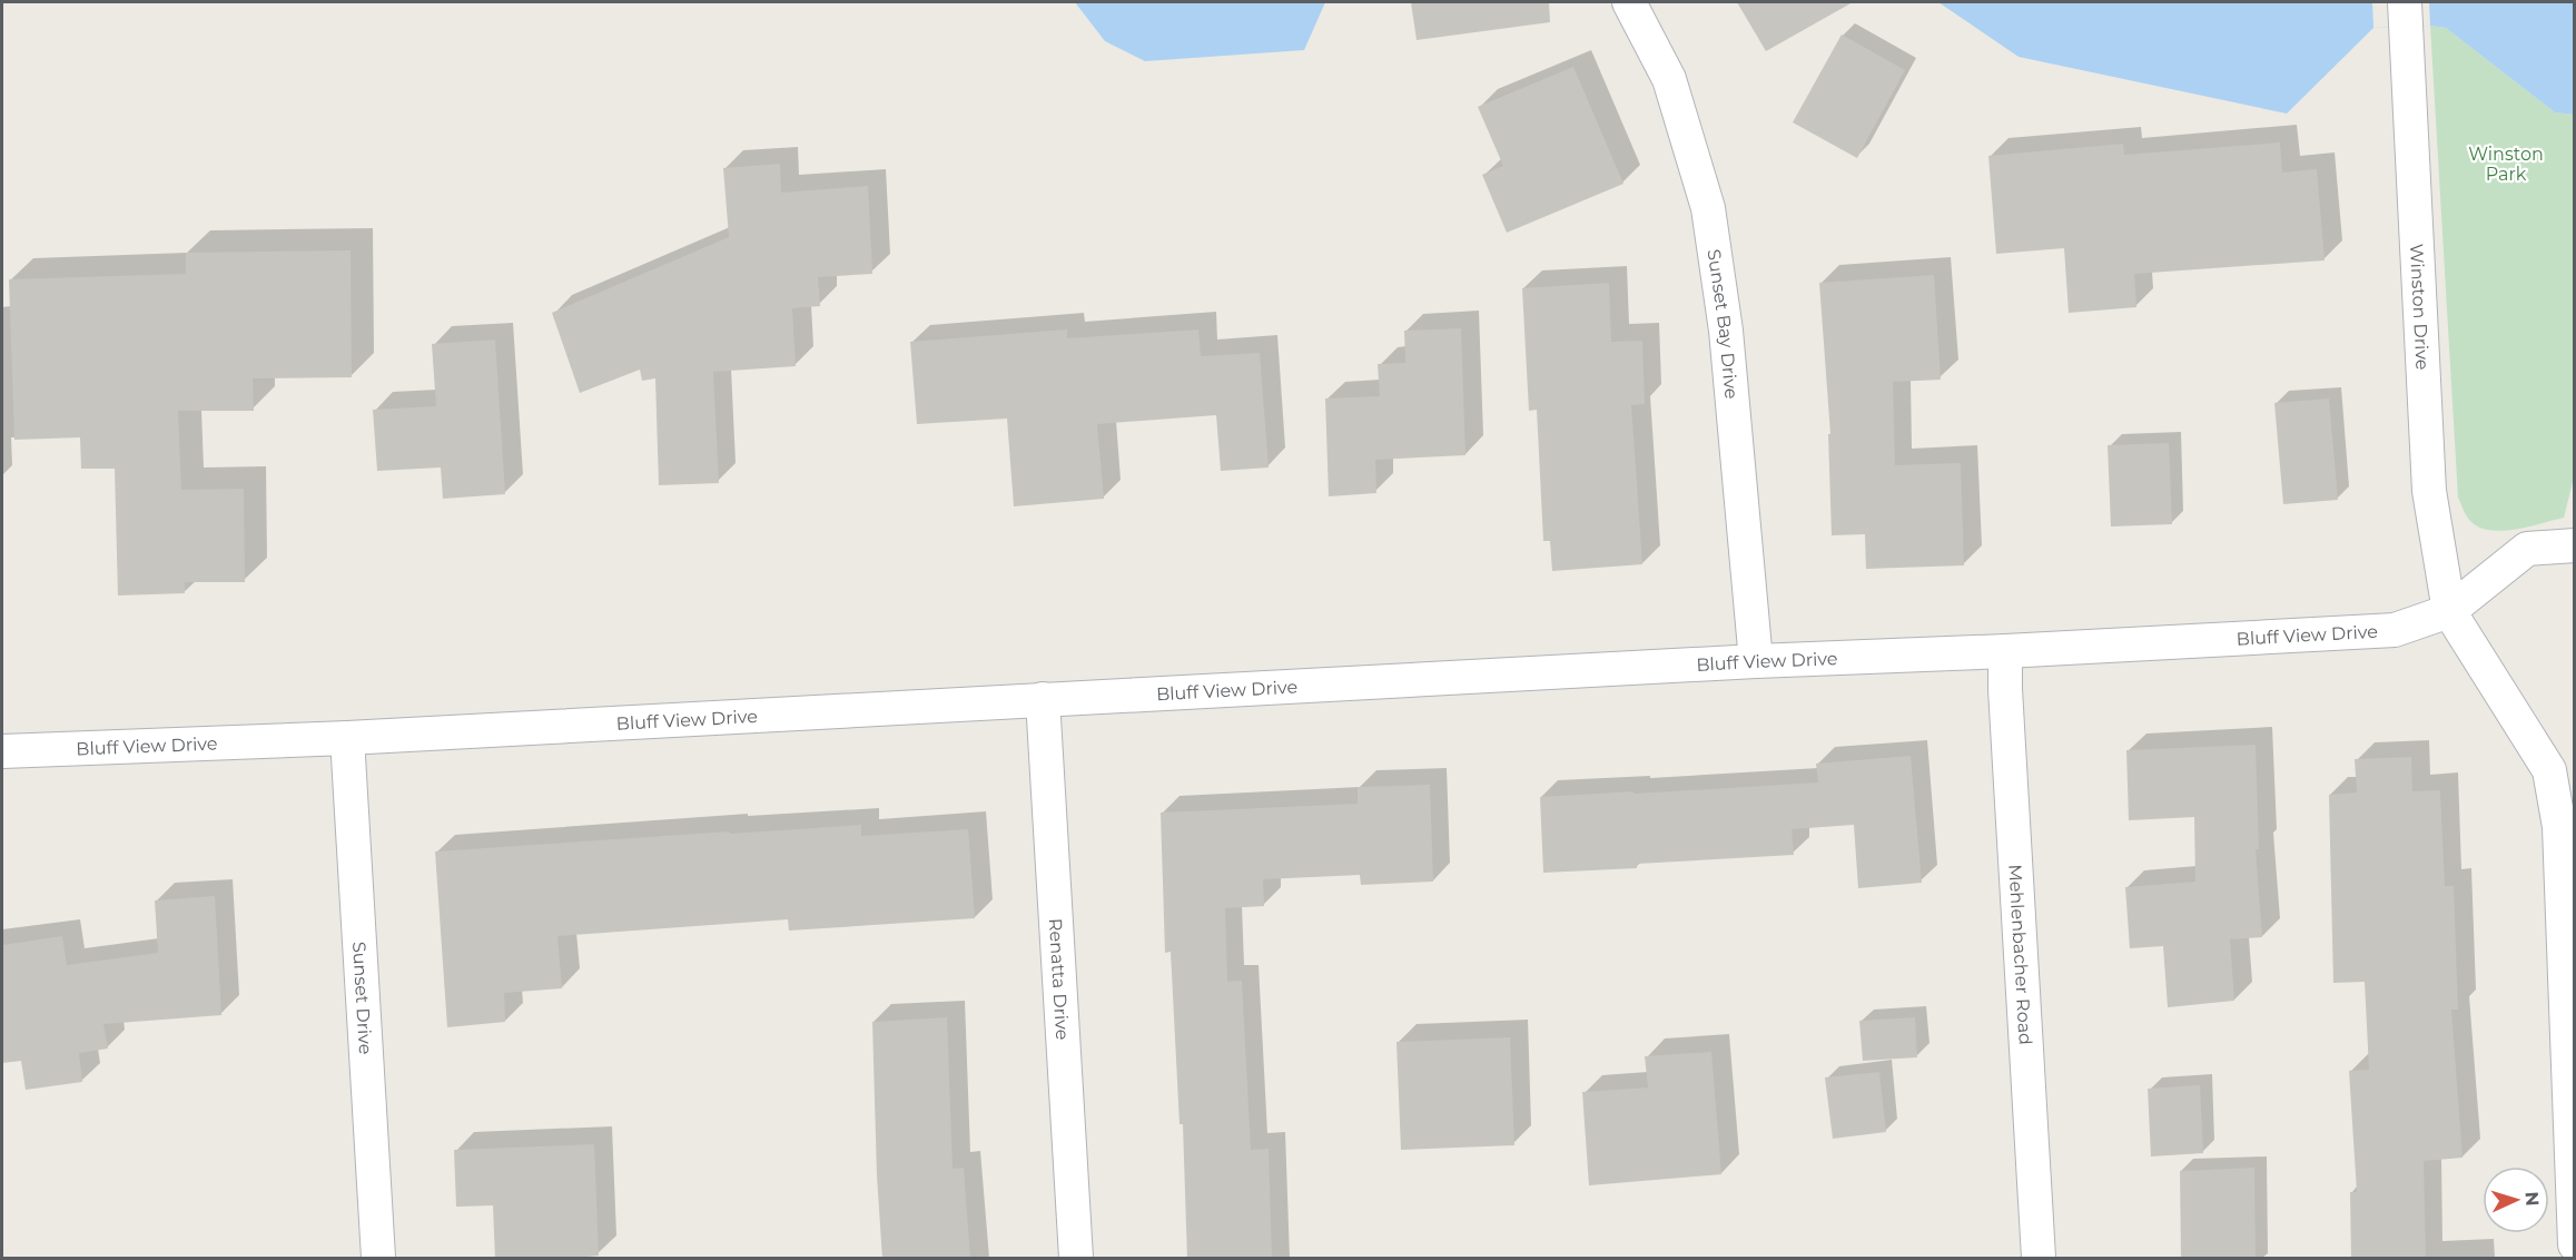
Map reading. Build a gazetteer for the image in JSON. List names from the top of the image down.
{
  "streets": {
    "street": [
      "Winston Drive",
      "Sunset Bay Drive",
      "Bluff View Drive",
      "Mehlenbacher Road",
      "Renatta Drive",
      "Sunset Drive"
    ]
  },
  "crossings": [
    ["Winston Drive", "Bluff View Drive"],
    ["Sunset Bay Drive", "Bluff View Drive"],
    ["Bluff View Drive", "Mehlenbacher Road"],
    ["Bluff View Drive", "Renatta Drive"],
    ["Bluff View Drive", "Sunset Drive"]
  ],
  "parks": ["Winston Park"],
  "north": "right"
}
